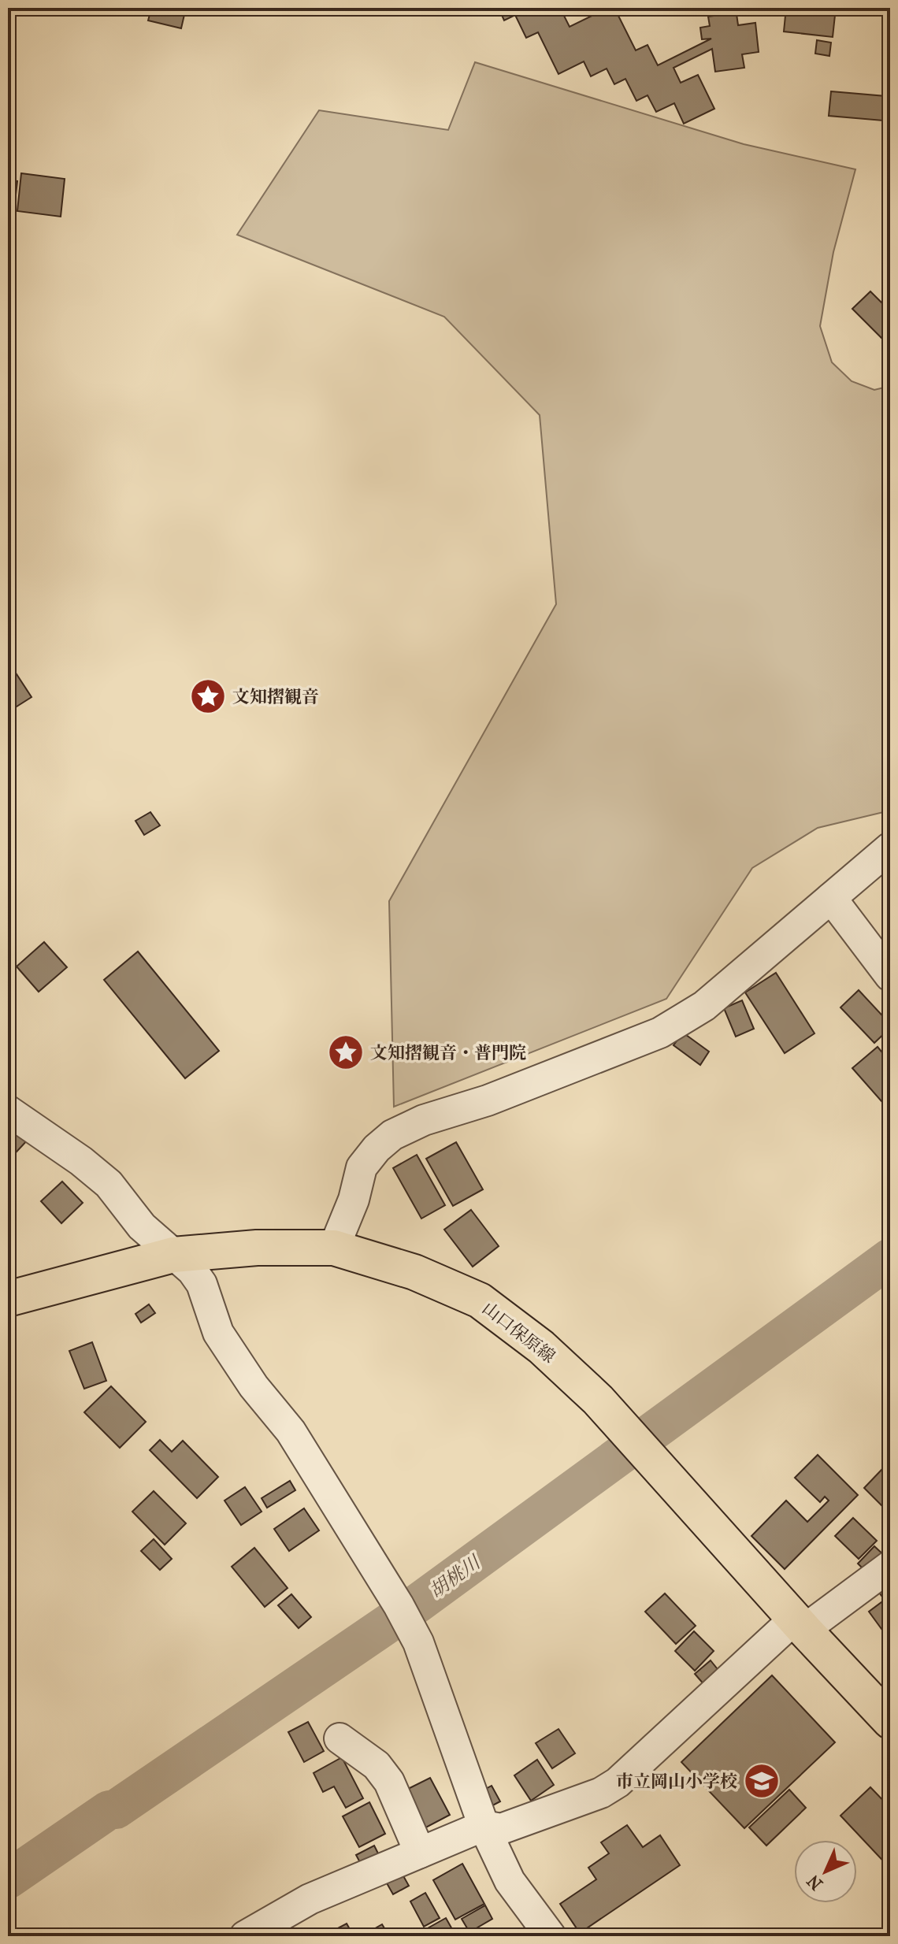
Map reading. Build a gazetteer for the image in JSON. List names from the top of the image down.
{
  "streets": {
    "main road": ["山口保原線"]
  },
  "water": ["胡桃川"],
  "places": {
    "place": ["文知摺観音", "文知摺観音・普門院"],
    "school or university": ["市立岡山小学校"]
  },
  "north": "bottom left"
}
